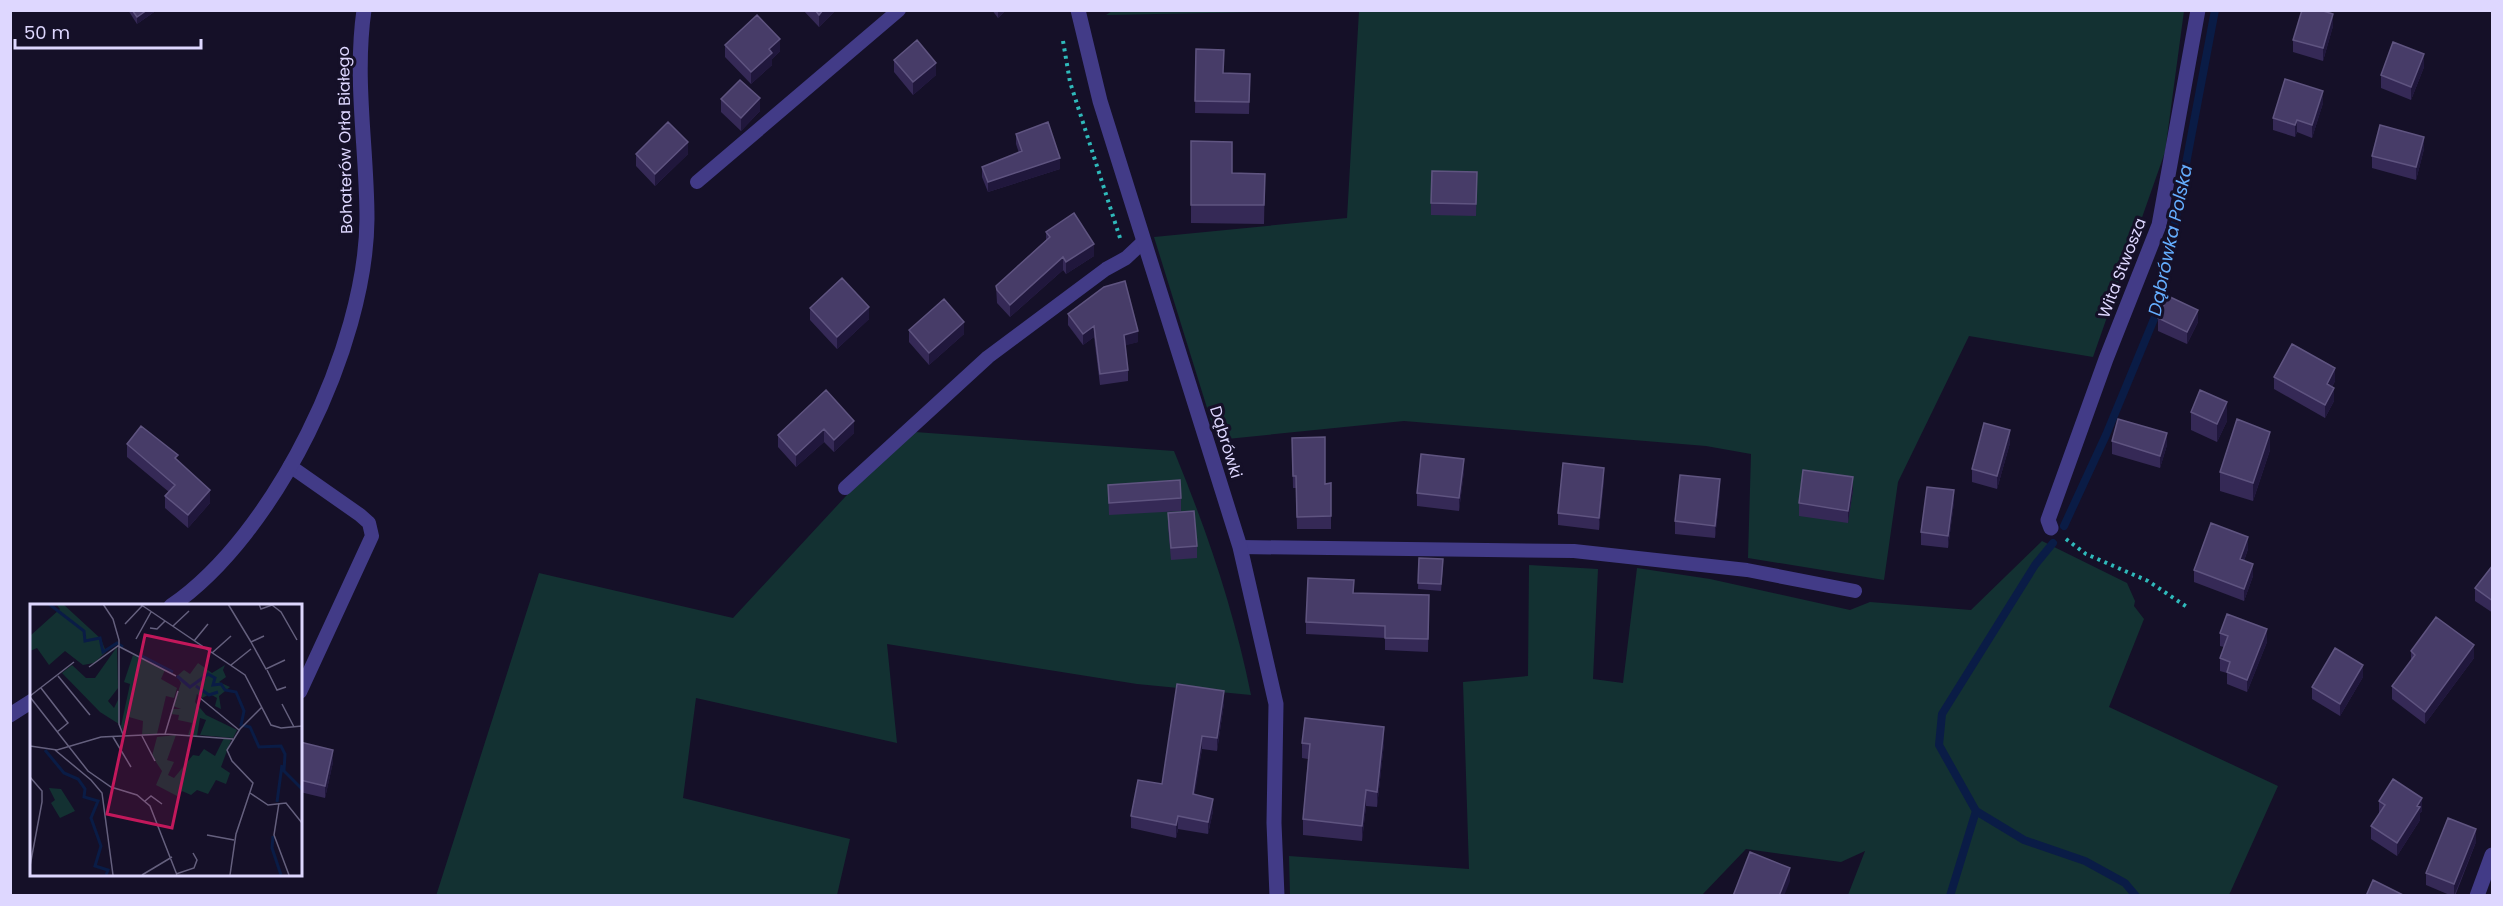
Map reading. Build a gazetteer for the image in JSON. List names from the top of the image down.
{
  "streets": {
    "street": ["Bohaterów Orła Białego", "Wita Stwosza", "Dąbrówki"]
  },
  "water": ["Dąbrówka Polska"],
  "scale_bar": "50 m"
}
